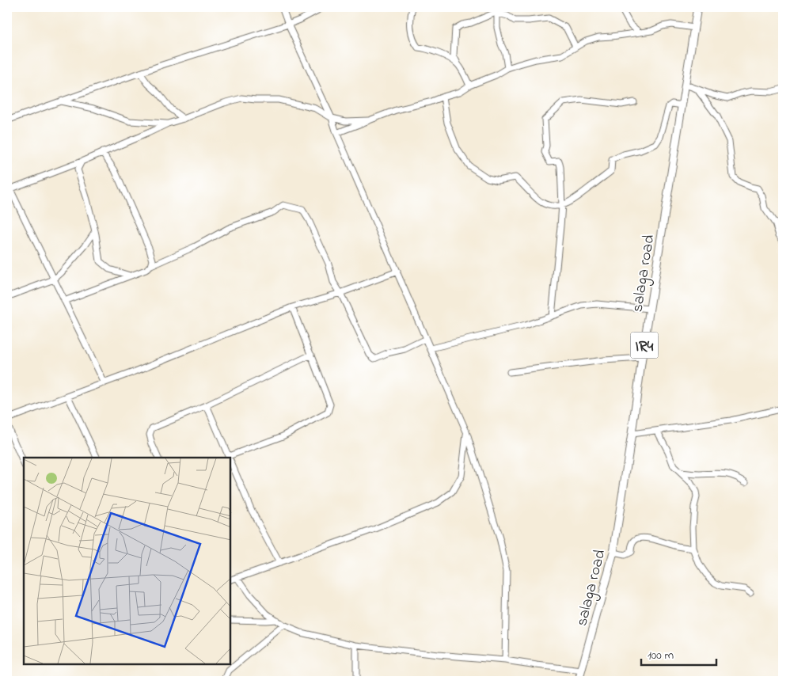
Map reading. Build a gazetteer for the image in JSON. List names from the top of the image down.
{
  "streets": {
    "main road": ["salaga road", "IR4"]
  },
  "scale_bar": "100 m"
}
